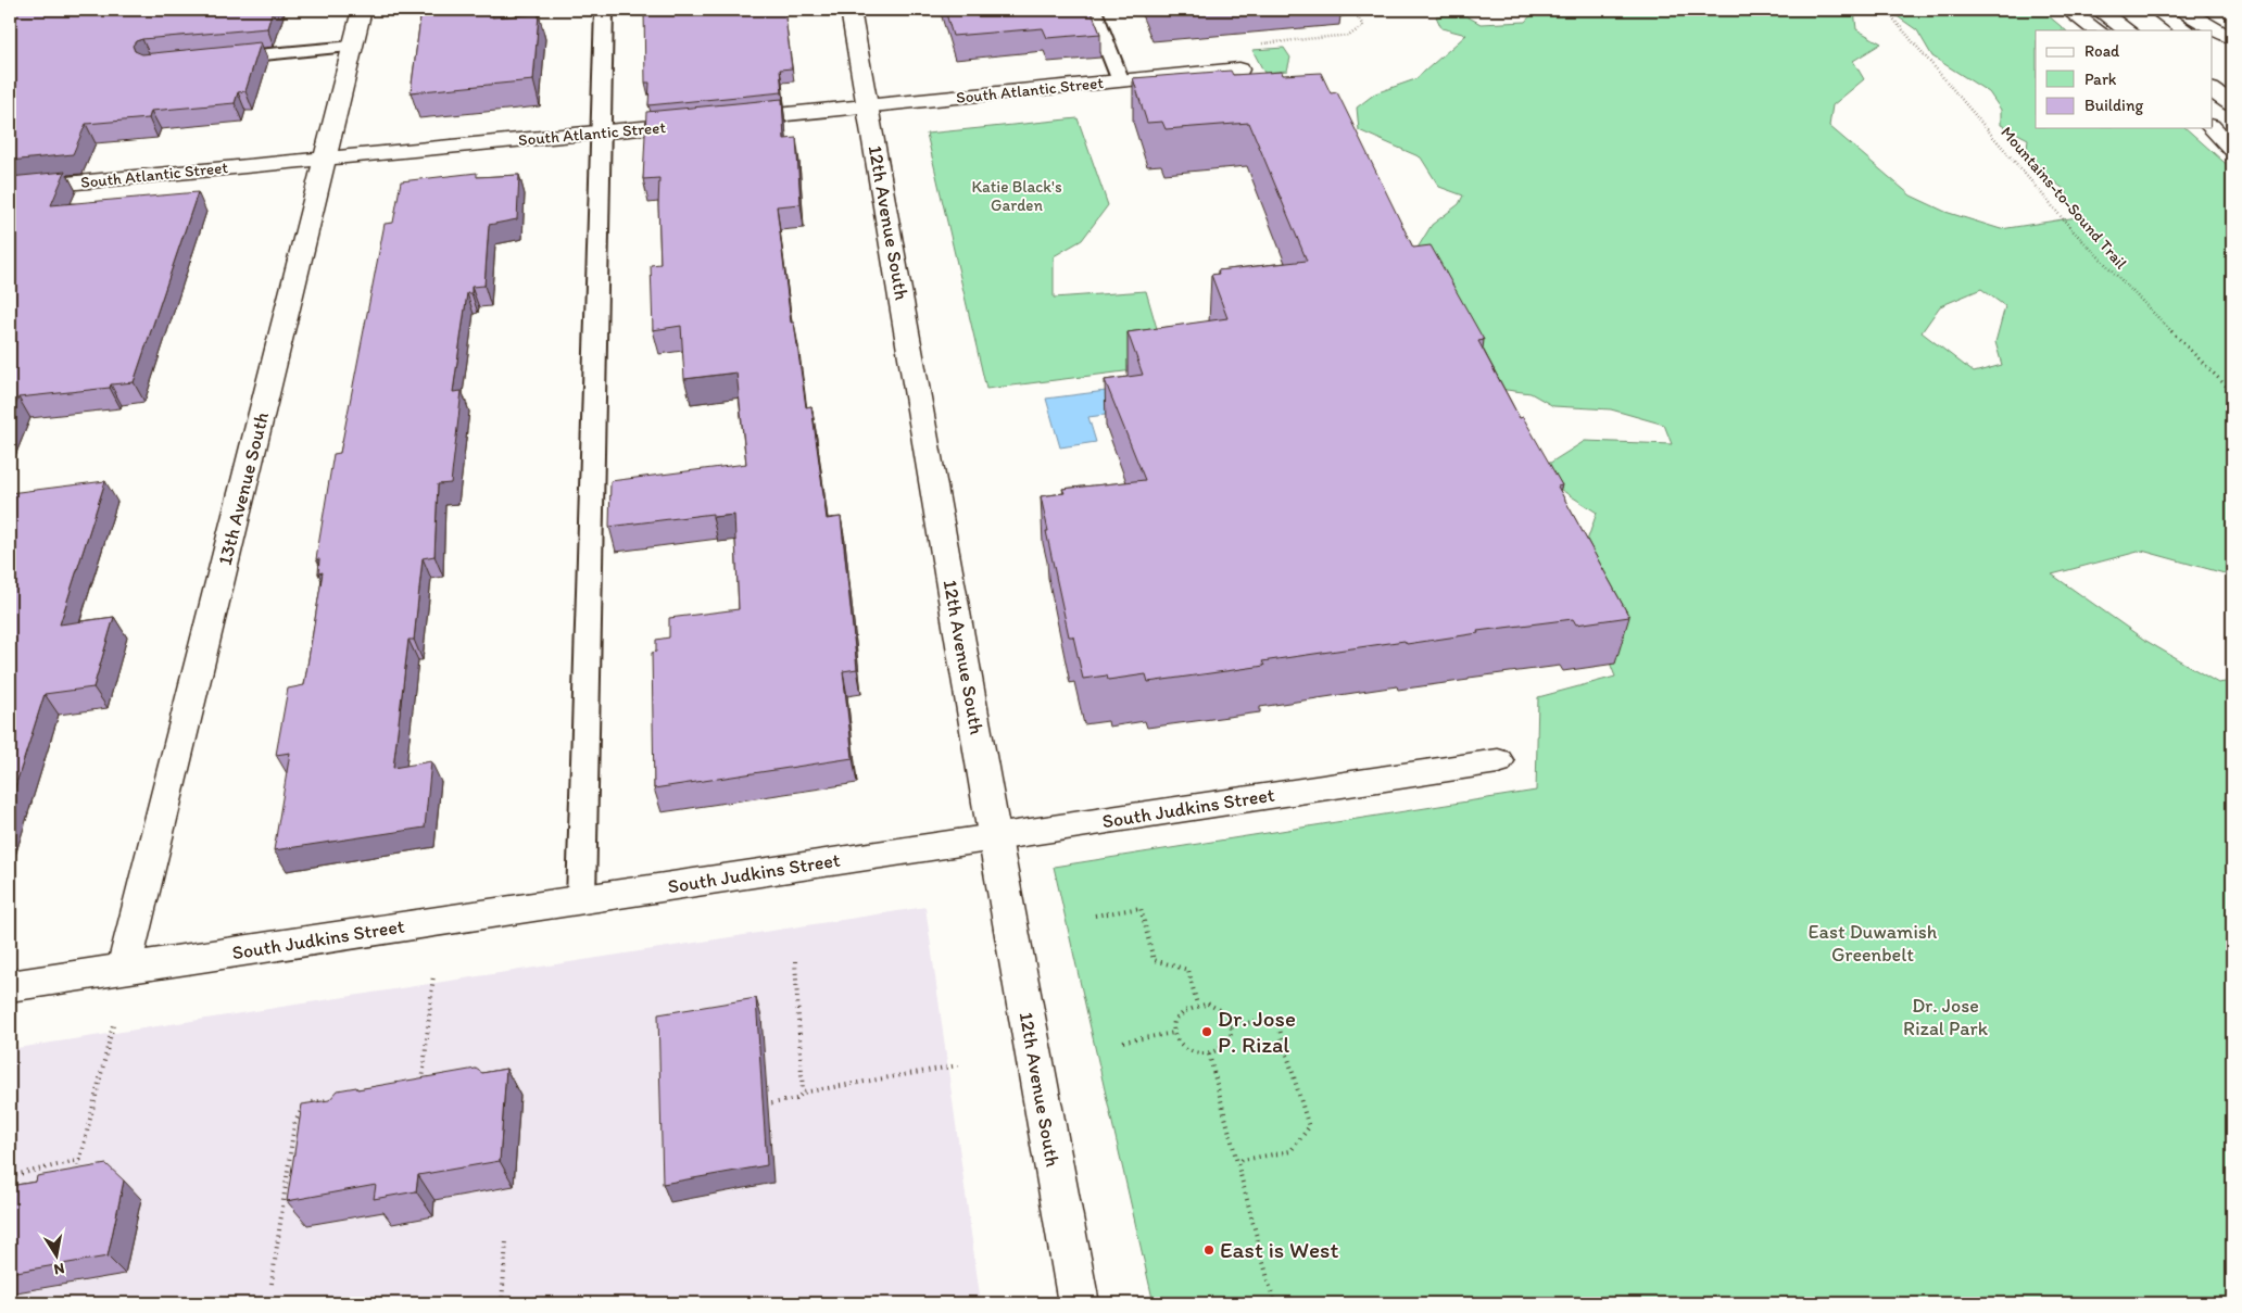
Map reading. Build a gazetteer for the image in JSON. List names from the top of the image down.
{
  "streets": {
    "main road": [
      "South Atlantic Street",
      "12th Avenue South",
      "13th Avenue South",
      "South Judkins Street"
    ],
    "path": ["Mountains-to-Sound Trail"]
  },
  "crossings": [
    ["South Atlantic Street", "12th Avenue South"],
    ["South Atlantic Street", "13th Avenue South"],
    ["12th Avenue South", "South Judkins Street"],
    ["13th Avenue South", "South Judkins Street"]
  ],
  "parks": ["Katie Black's Garden", "East Duwamish Greenbelt", "Dr. Jose Rizal Park"],
  "places": ["Dr. Jose P. Rizal", "East is West"],
  "legend": ["Road", "Park", "Building"],
  "north": "bottom"
}
